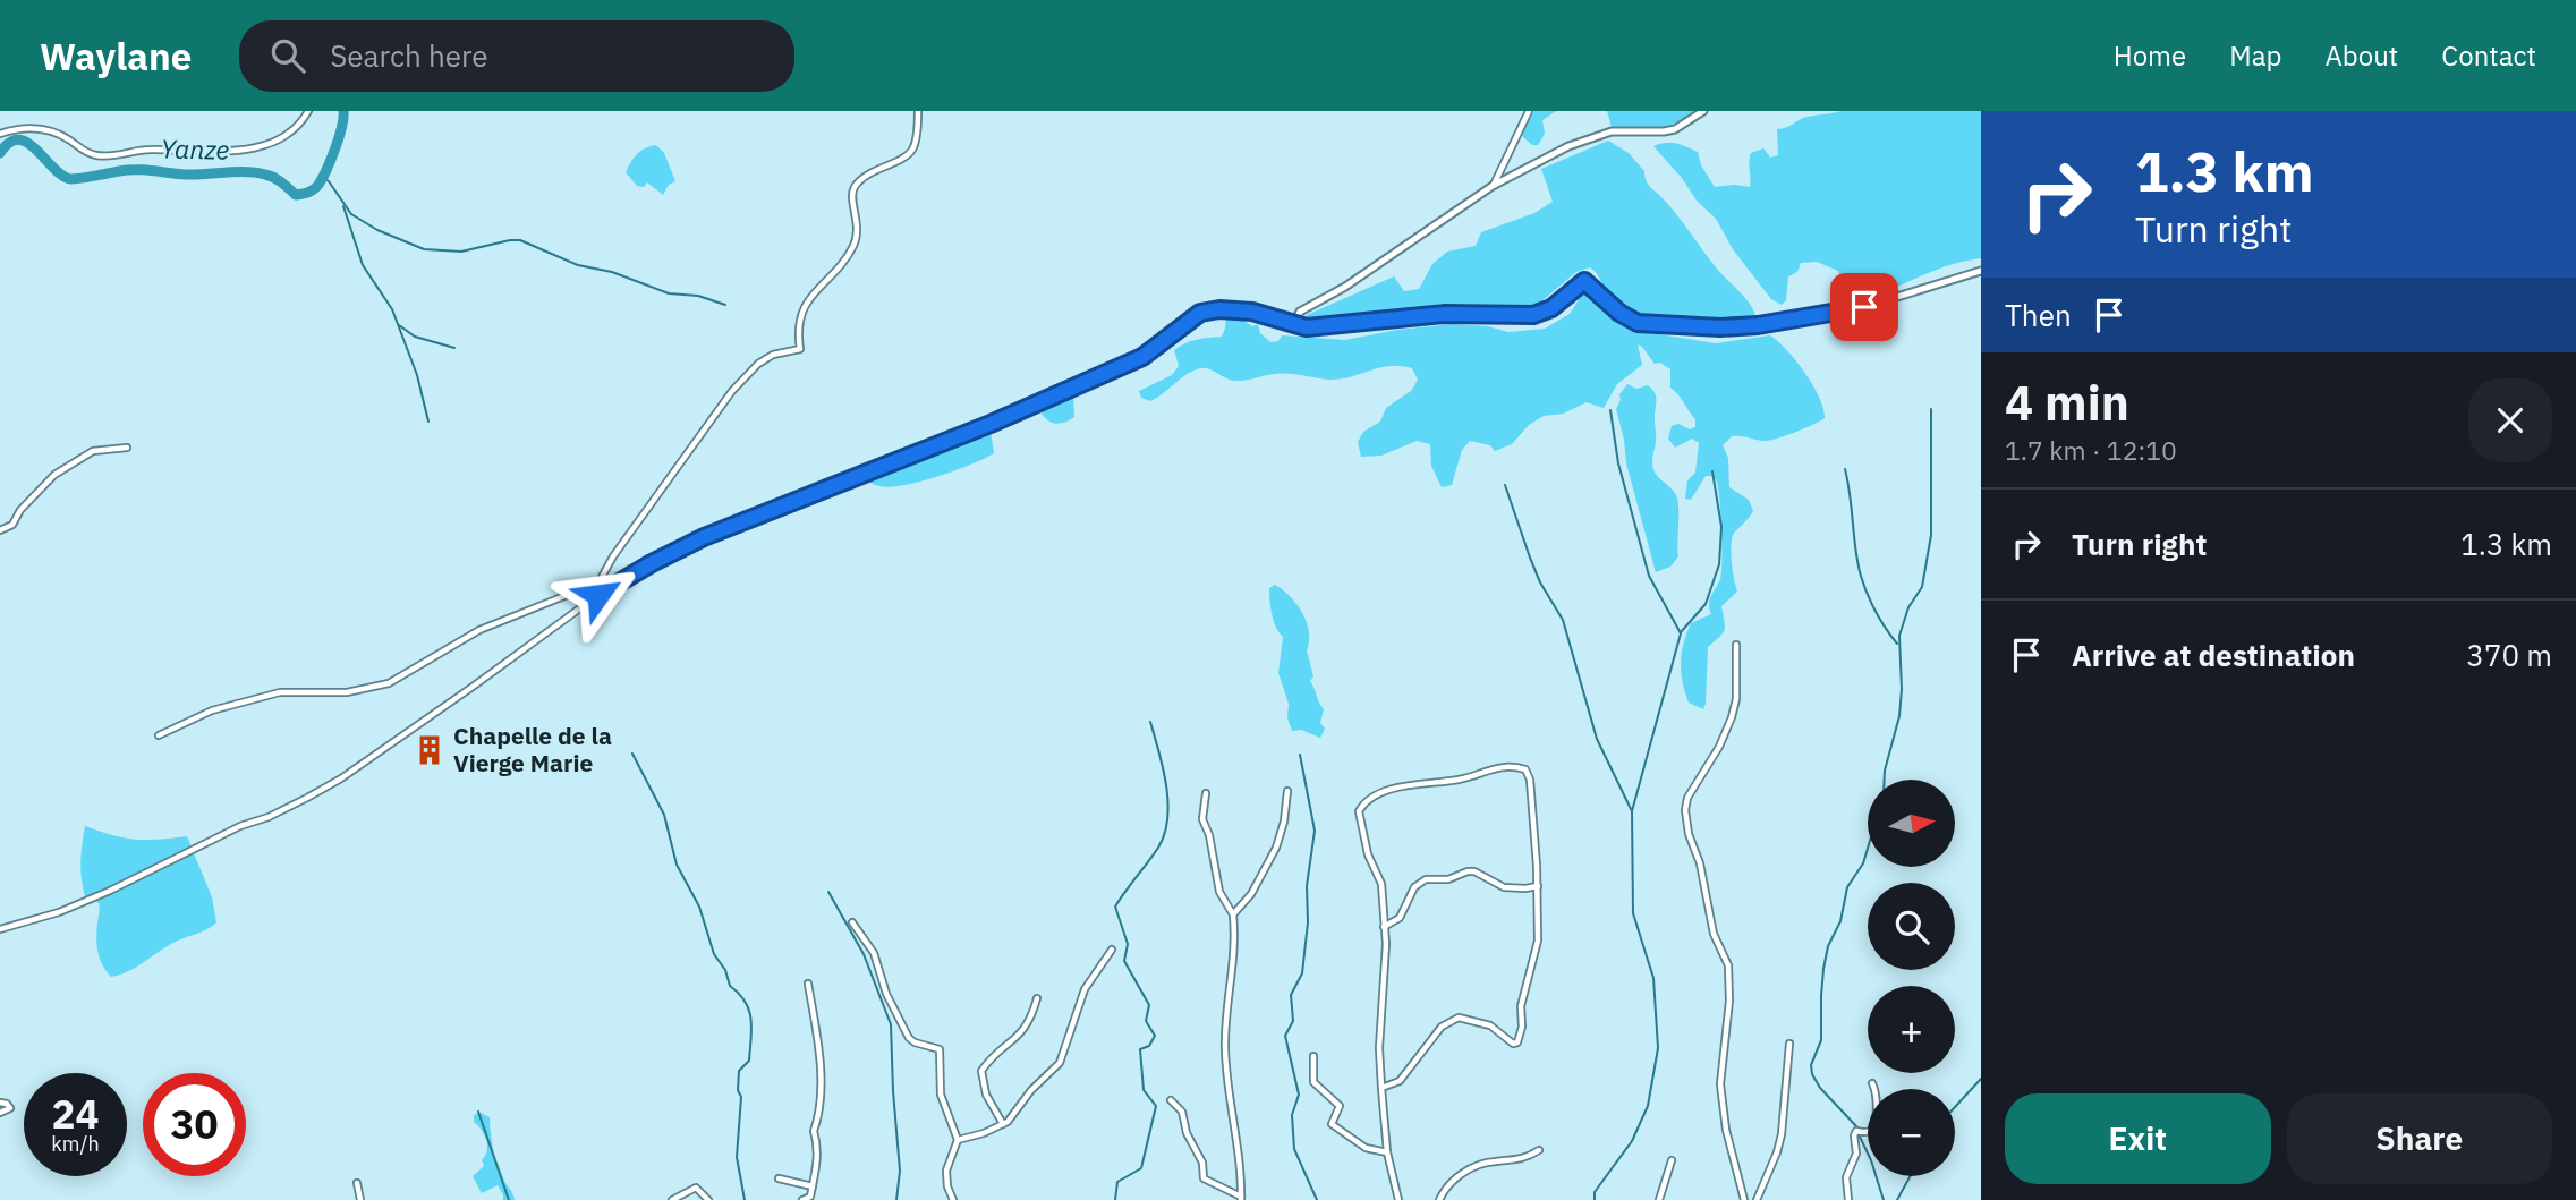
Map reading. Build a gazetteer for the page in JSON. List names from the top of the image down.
{
  "water": ["Yanze"],
  "places": {
    "building": ["Chapelle de la Vierge Marie"]
  },
  "north": "right",
  "page": {
    "header": "Waylane",
    "search": "Search here",
    "nav": [
      "Home",
      "Map",
      "About",
      "Contact"
    ],
    "turn": ["1.3 km", "Turn right"],
    "then": "Then",
    "heading": ["4 min", "1.7 km · 12:10"],
    "list": [
      {
        "name": "Turn right",
        "value": "1.3 km"
      },
      {
        "name": "Arrive at destination",
        "value": "370 m"
      }
    ],
    "map_buttons": ["+", "−"],
    "speed": "24 km/h",
    "limit": "30",
    "buttons": ["Exit", "Share"]
  }
}
